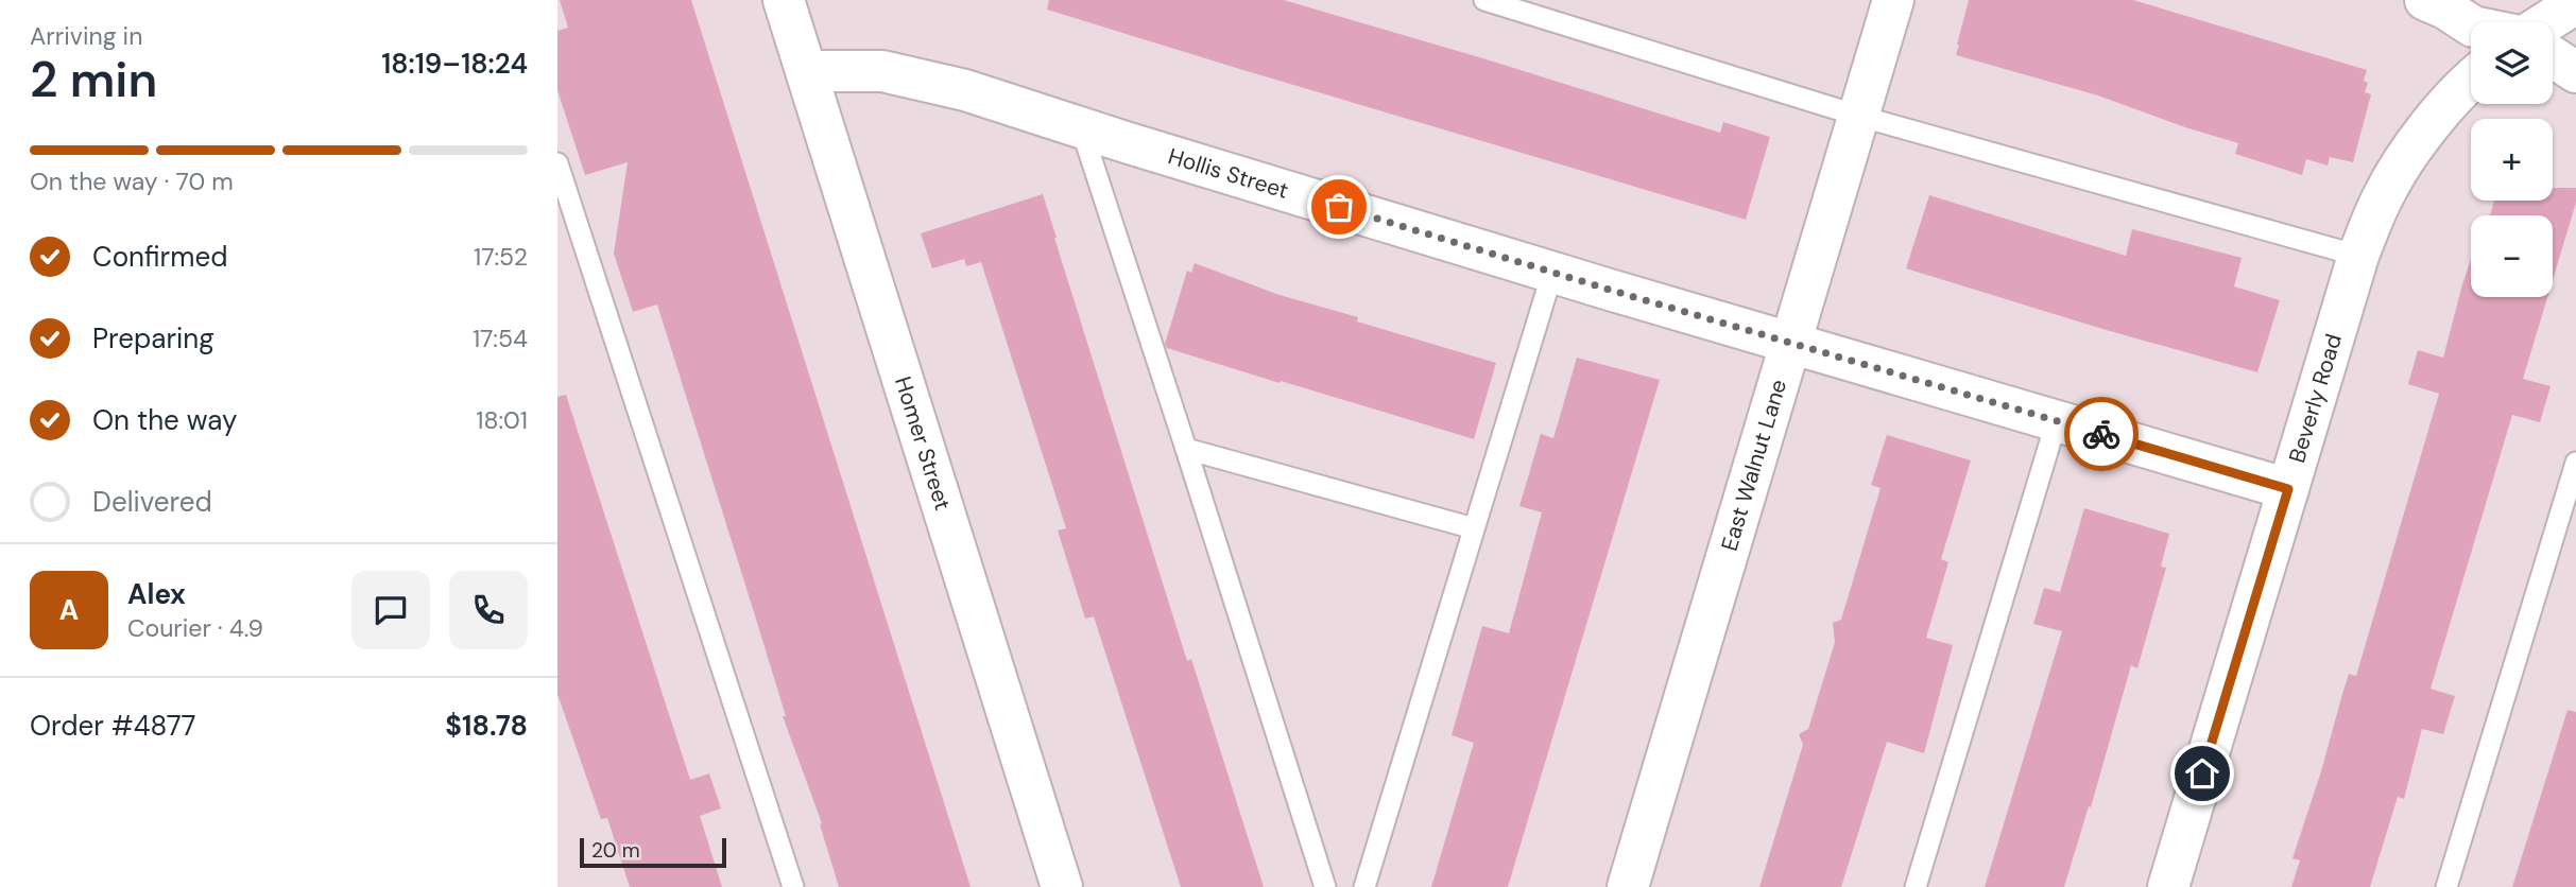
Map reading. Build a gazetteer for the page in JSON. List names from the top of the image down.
{
  "streets": {
    "street": [
      "Hollis Street",
      "Beverly Road",
      "Homer Street",
      "East Walnut Lane"
    ]
  },
  "crossings": [
    ["Hollis Street", "Beverly Road"],
    ["Hollis Street", "Homer Street"],
    ["Hollis Street", "East Walnut Lane"]
  ],
  "scale_bar": "20 m",
  "page": {
    "heading": ["2 min", "Arriving in", "18:19–18:24"],
    "panel": [
      "Alex",
      "Courier · 4.9",
      "Order #4877",
      "$18.78"
    ],
    "map_buttons": ["+", "−"],
    "bar": "On the way · 70 m",
    "list": [
      ["Confirmed", "17:52"],
      ["Preparing", "17:54"],
      ["On the way", "18:01"],
      "Delivered"
    ],
    "round": "A",
    "scale": "20 m"
  }
}
